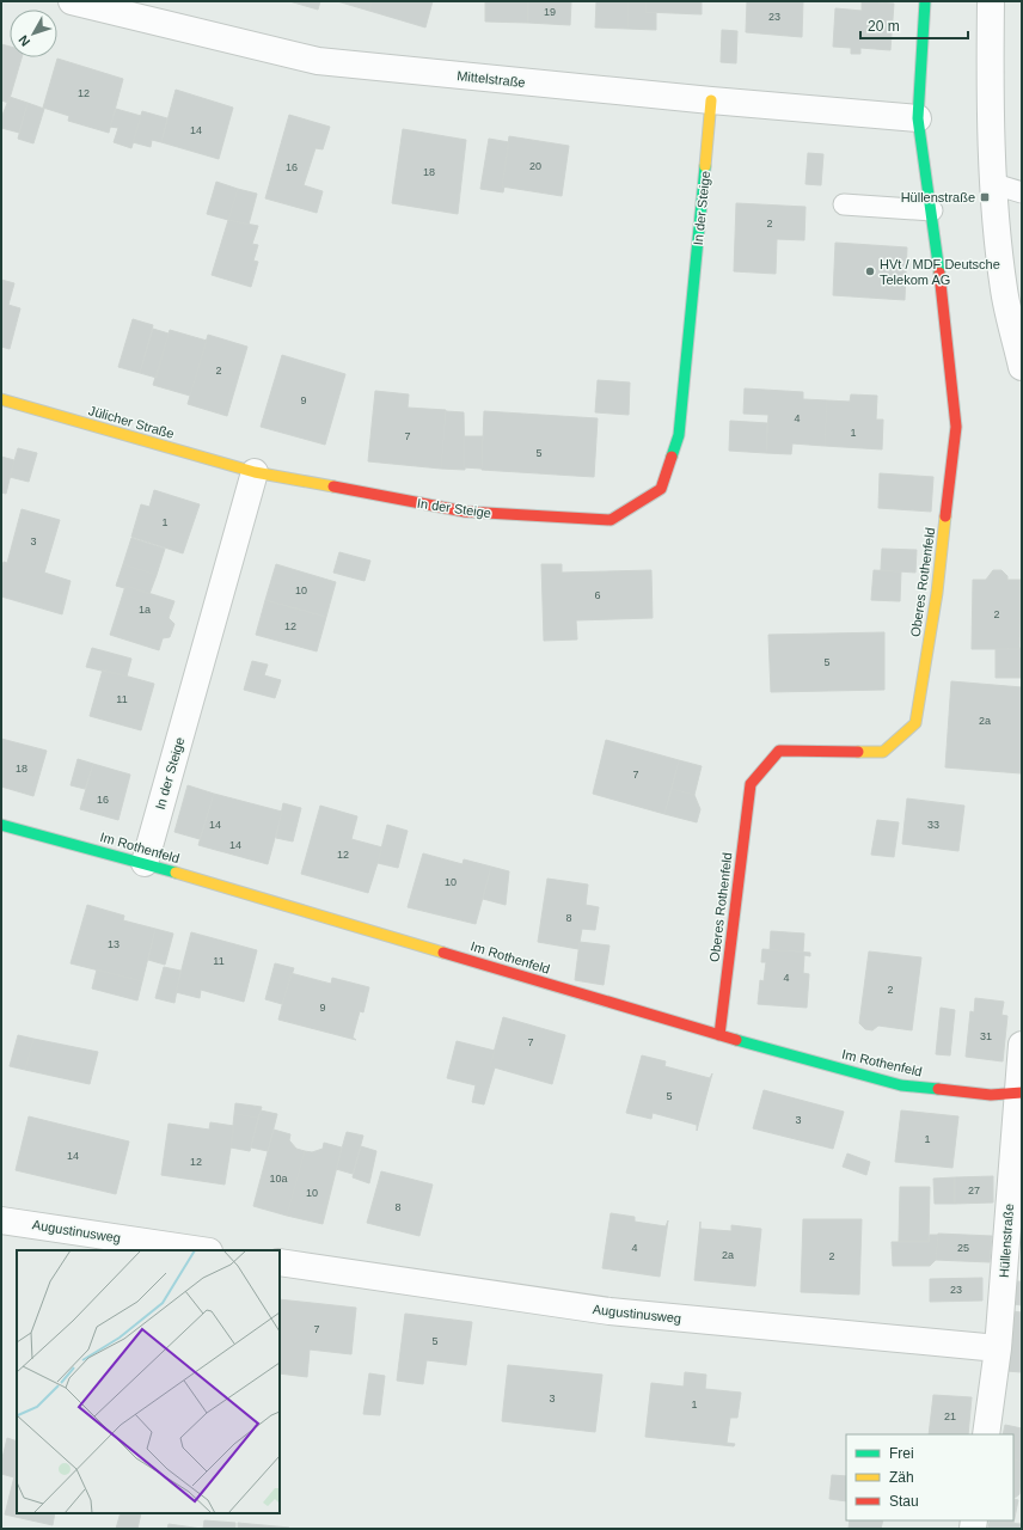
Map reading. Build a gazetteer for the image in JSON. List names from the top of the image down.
{
  "streets": {
    "street": [
      "Mittelstraße",
      "In der Steige",
      "Jülicher Straße",
      "Oberes Rothenfeld",
      "Im Rothenfeld",
      "Augustinusweg",
      "Hüllenstraße"
    ]
  },
  "crossings": [
    ["Mittelstraße", "In der Steige"],
    ["Mittelstraße", "Oberes Rothenfeld"],
    ["In der Steige", "Jülicher Straße"],
    ["In der Steige", "Im Rothenfeld"],
    ["Oberes Rothenfeld", "Im Rothenfeld"],
    ["Im Rothenfeld", "Hüllenstraße"],
    ["Augustinusweg", "Hüllenstraße"]
  ],
  "places": {
    "transit": ["Hüllenstraße"],
    "other": ["HVt / MDF Deutsche Telekom AG"]
  },
  "house_numbers": [
    "19",
    "23",
    "12",
    "14",
    "20",
    "16",
    "18",
    "2",
    "2",
    "9",
    "4",
    "1",
    "7",
    "5",
    "1",
    "3",
    "10",
    "6",
    "1a",
    "2",
    "12",
    "5",
    "11",
    "2a",
    "18",
    "7",
    "16",
    "14",
    "33",
    "14",
    "12",
    "10",
    "8",
    "13",
    "11",
    "4",
    "2",
    "9",
    "31",
    "7",
    "5",
    "3",
    "1",
    "14",
    "12",
    "10a",
    "27",
    "10",
    "8",
    "4",
    "25",
    "2a",
    "2",
    "23",
    "7",
    "5",
    "3",
    "1",
    "21"
  ],
  "legend": ["Frei", "Zäh", "Stau"],
  "scale_bar": "20 m",
  "north": "bottom left"
}
